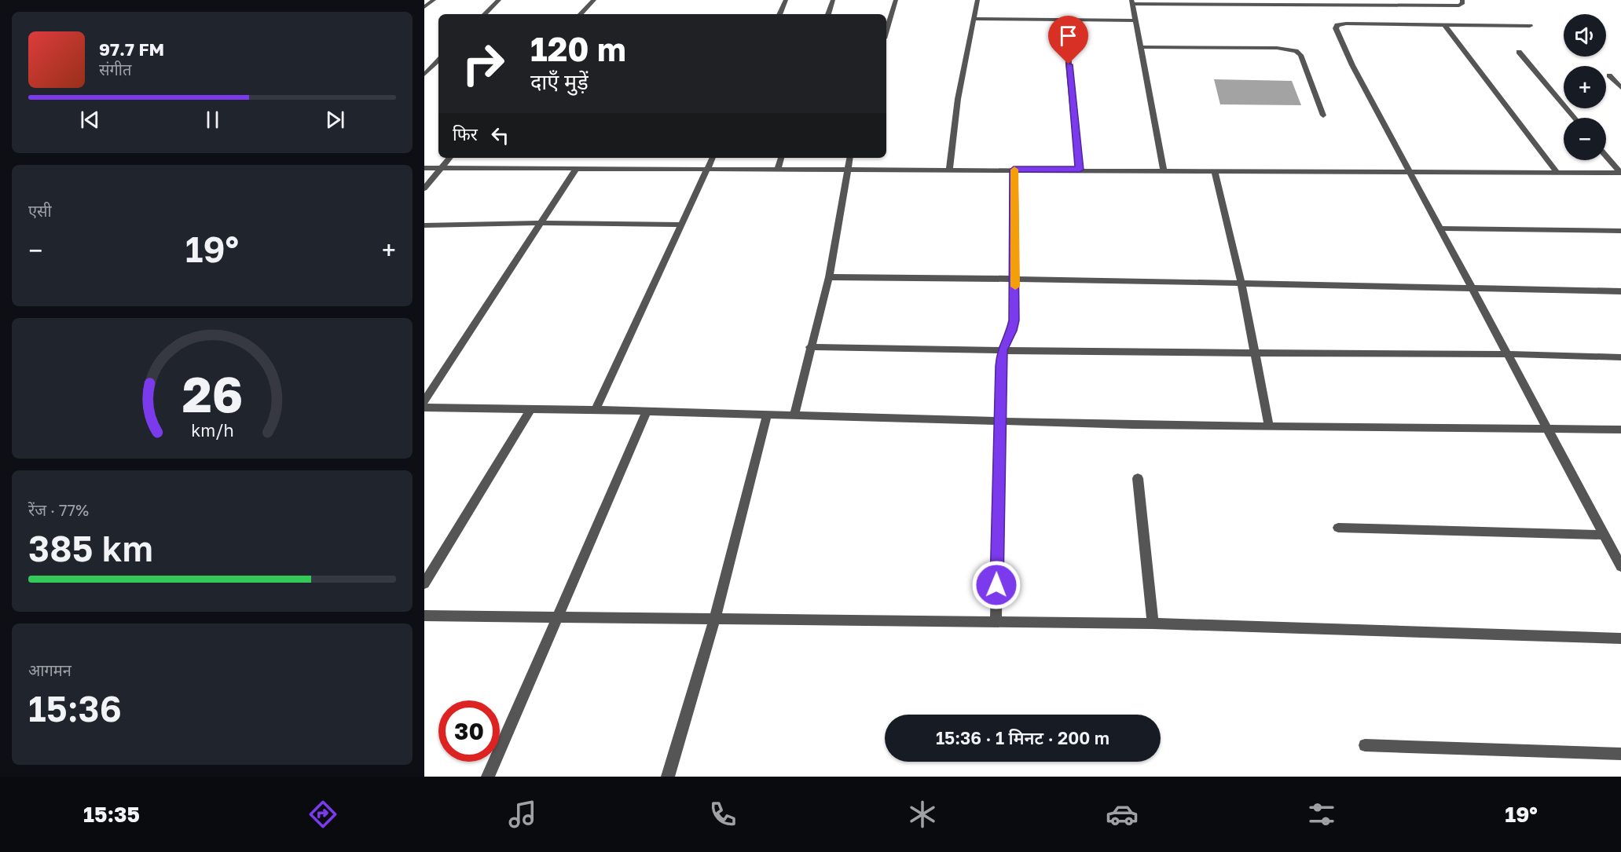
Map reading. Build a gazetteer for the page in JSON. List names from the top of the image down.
{
  "page": {
    "map_buttons": ["+", "−"],
    "turn": ["120 m", "दाएँ मुड़ें"],
    "song": ["97.7 FM", "संगीत"],
    "then": "फिर",
    "tile": [
      "एसी",
      ["रेंज · 77%", "385 km"],
      ["आगमन", "15:36"]
    ],
    "heat": ["−", "19°", "+"],
    "limit": "30",
    "trip": "15:36 · 1 मिनट · 200 m",
    "tabs": ["15:35", "19°"],
    "gauge": ["26", "km/h"]
  }
}
